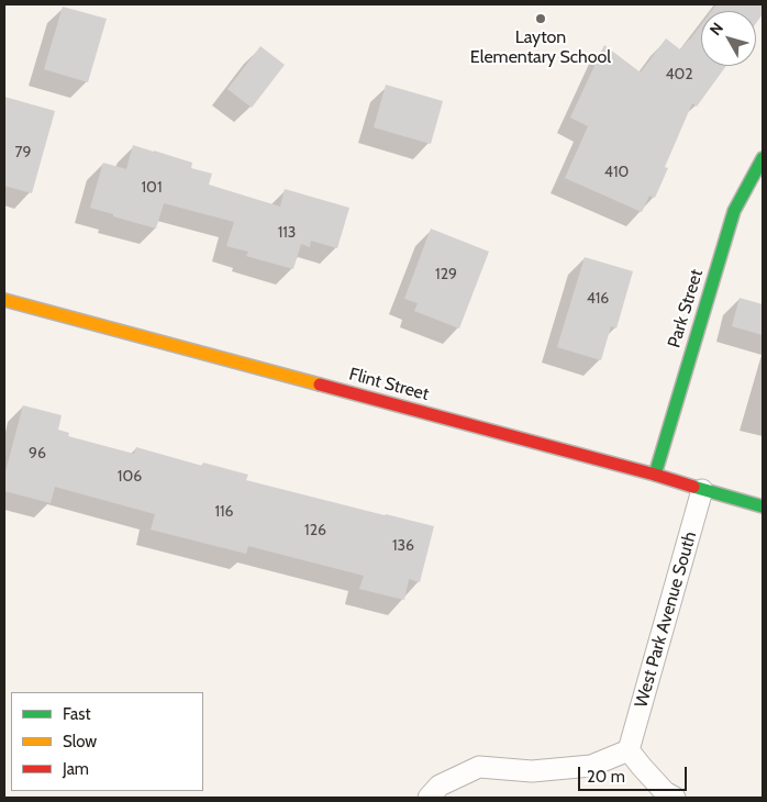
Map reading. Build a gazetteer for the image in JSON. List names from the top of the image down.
{
  "streets": {
    "street": ["Park Street", "Flint Street"],
    "lane": ["West Park Avenue South"]
  },
  "crossings": [
    ["Park Street", "Flint Street"],
    ["Flint Street", "West Park Avenue South"]
  ],
  "places": ["Layton Elementary School"],
  "house_numbers": [
    "402",
    "79",
    "410",
    "101",
    "113",
    "129",
    "416",
    "96",
    "106",
    "116",
    "126",
    "136"
  ],
  "legend": ["Fast", "Slow", "Jam"],
  "scale_bar": "20 m",
  "north": "top left"
}
